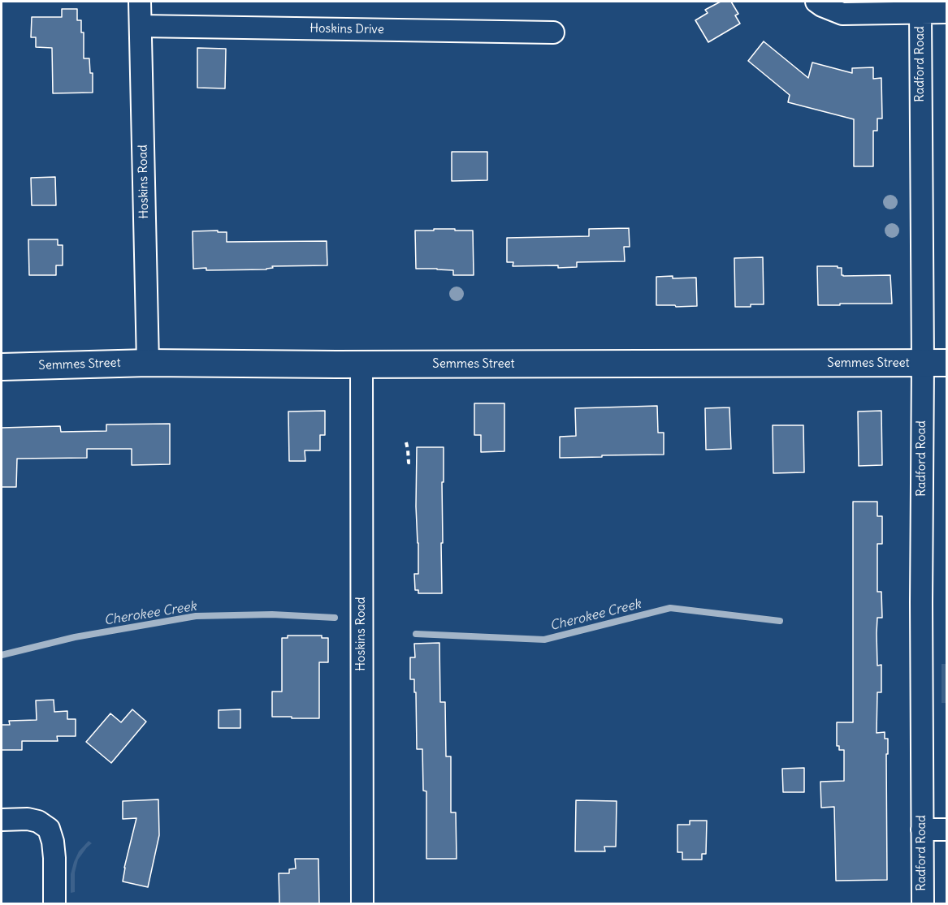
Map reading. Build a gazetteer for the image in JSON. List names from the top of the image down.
{
  "streets": {
    "main road": ["Semmes Street"],
    "street": ["Hoskins Drive", "Radford Road", "Hoskins Road"]
  },
  "crossings": [
    ["Hoskins Drive", "Hoskins Road"],
    ["Radford Road", "Semmes Street"],
    ["Hoskins Road", "Semmes Street"]
  ],
  "water": ["Cherokee Creek"]
}
